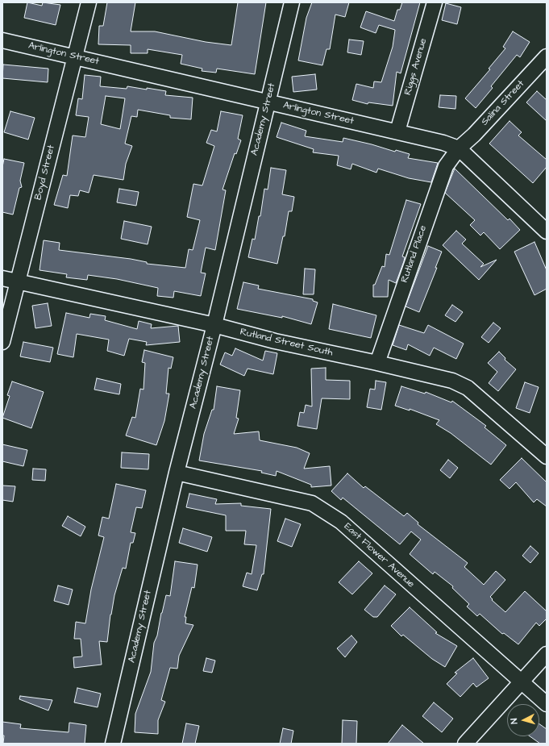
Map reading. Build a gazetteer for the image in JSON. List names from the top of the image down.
{
  "streets": {
    "street": [
      "Arlington Street",
      "Riggs Avenue",
      "Salina Street",
      "Academy Street",
      "Boyd Street",
      "Rutland Place",
      "Rutland Street South",
      "East Flower Avenue"
    ]
  },
  "crossings": [
    ["Arlington Street", "Riggs Avenue"],
    ["Arlington Street", "Salina Street"],
    ["Arlington Street", "Academy Street"],
    ["Arlington Street", "Boyd Street"],
    ["Arlington Street", "Rutland Place"],
    ["Salina Street", "Rutland Place"],
    ["Academy Street", "Rutland Street South"],
    ["Academy Street", "East Flower Avenue"],
    ["Boyd Street", "Rutland Street South"],
    ["Rutland Place", "Rutland Street South"]
  ],
  "north": "left"
}
